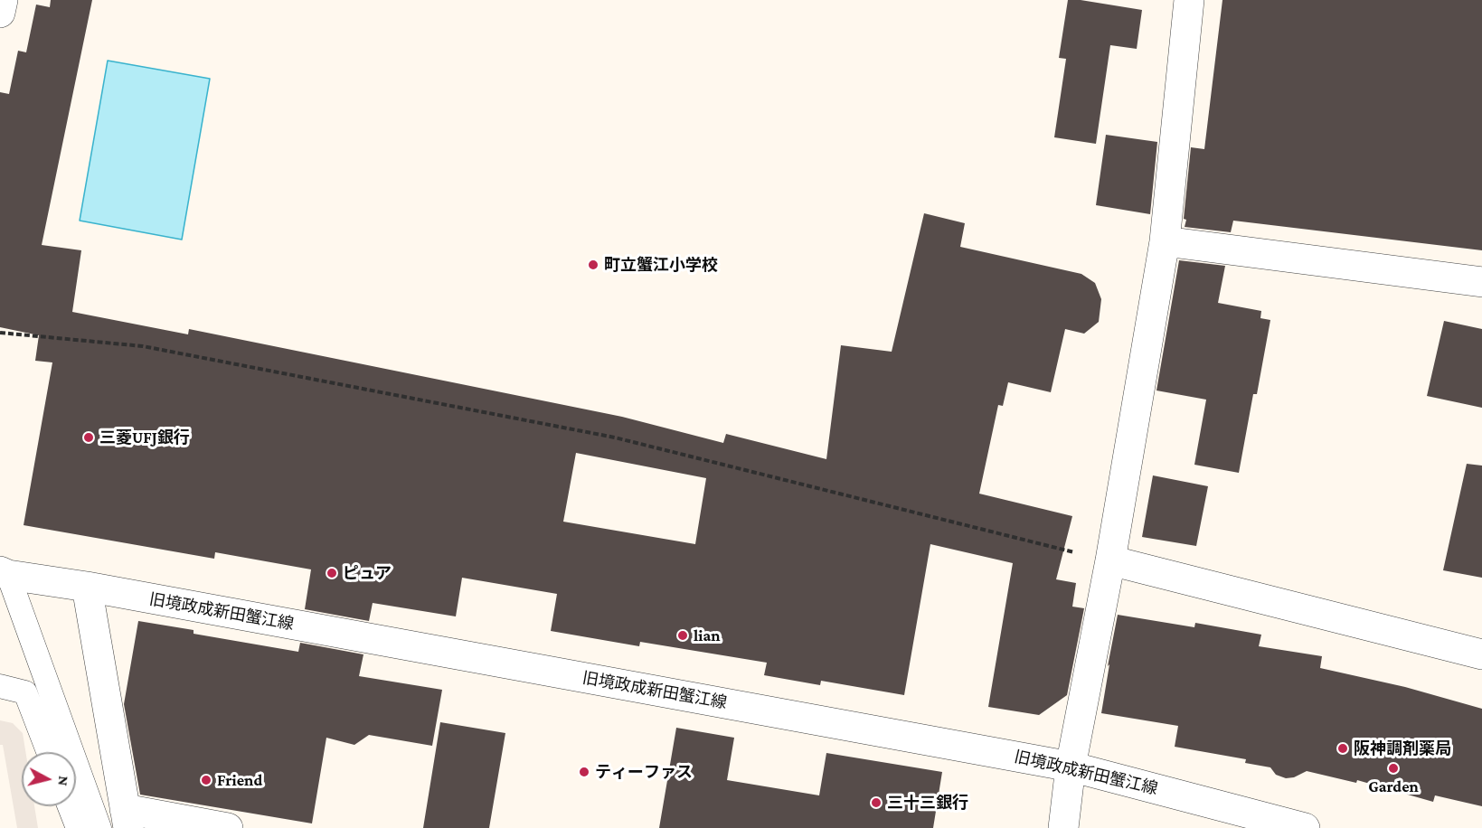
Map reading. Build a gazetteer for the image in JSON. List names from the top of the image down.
{
  "streets": {
    "street": ["旧境政成新田蟹江線"]
  },
  "places": [
    "町立蟹江小学校",
    "三菱UFJ銀行",
    "ピュア",
    "lian",
    "阪神調剤薬局",
    "Garden",
    "ティーファス",
    "Friend",
    "三十三銀行"
  ],
  "north": "right"
}
